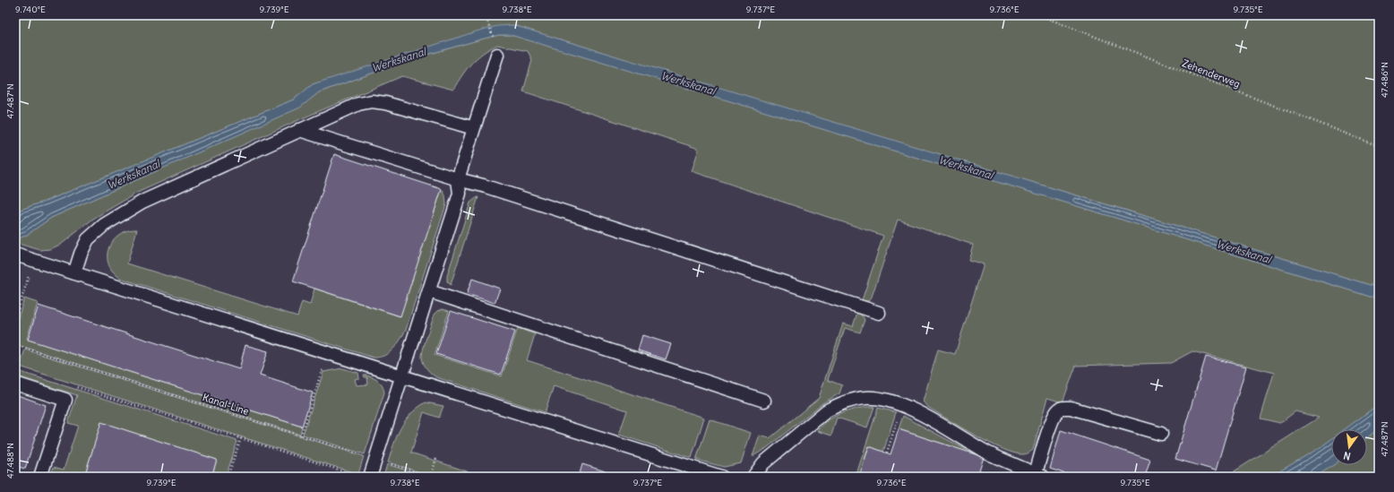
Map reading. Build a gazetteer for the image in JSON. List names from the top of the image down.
{
  "streets": {
    "path": ["Zehenderweg", "Kanal-Line"]
  },
  "water": ["Werkskanal"],
  "north": "bottom",
  "coordinates": [
    "9.740°E",
    "9.739°E",
    "9.738°E",
    "9.737°E",
    "9.736°E",
    "9.735°E",
    "47.486°N",
    "47.487°N",
    "47.488°N"
  ]
}
